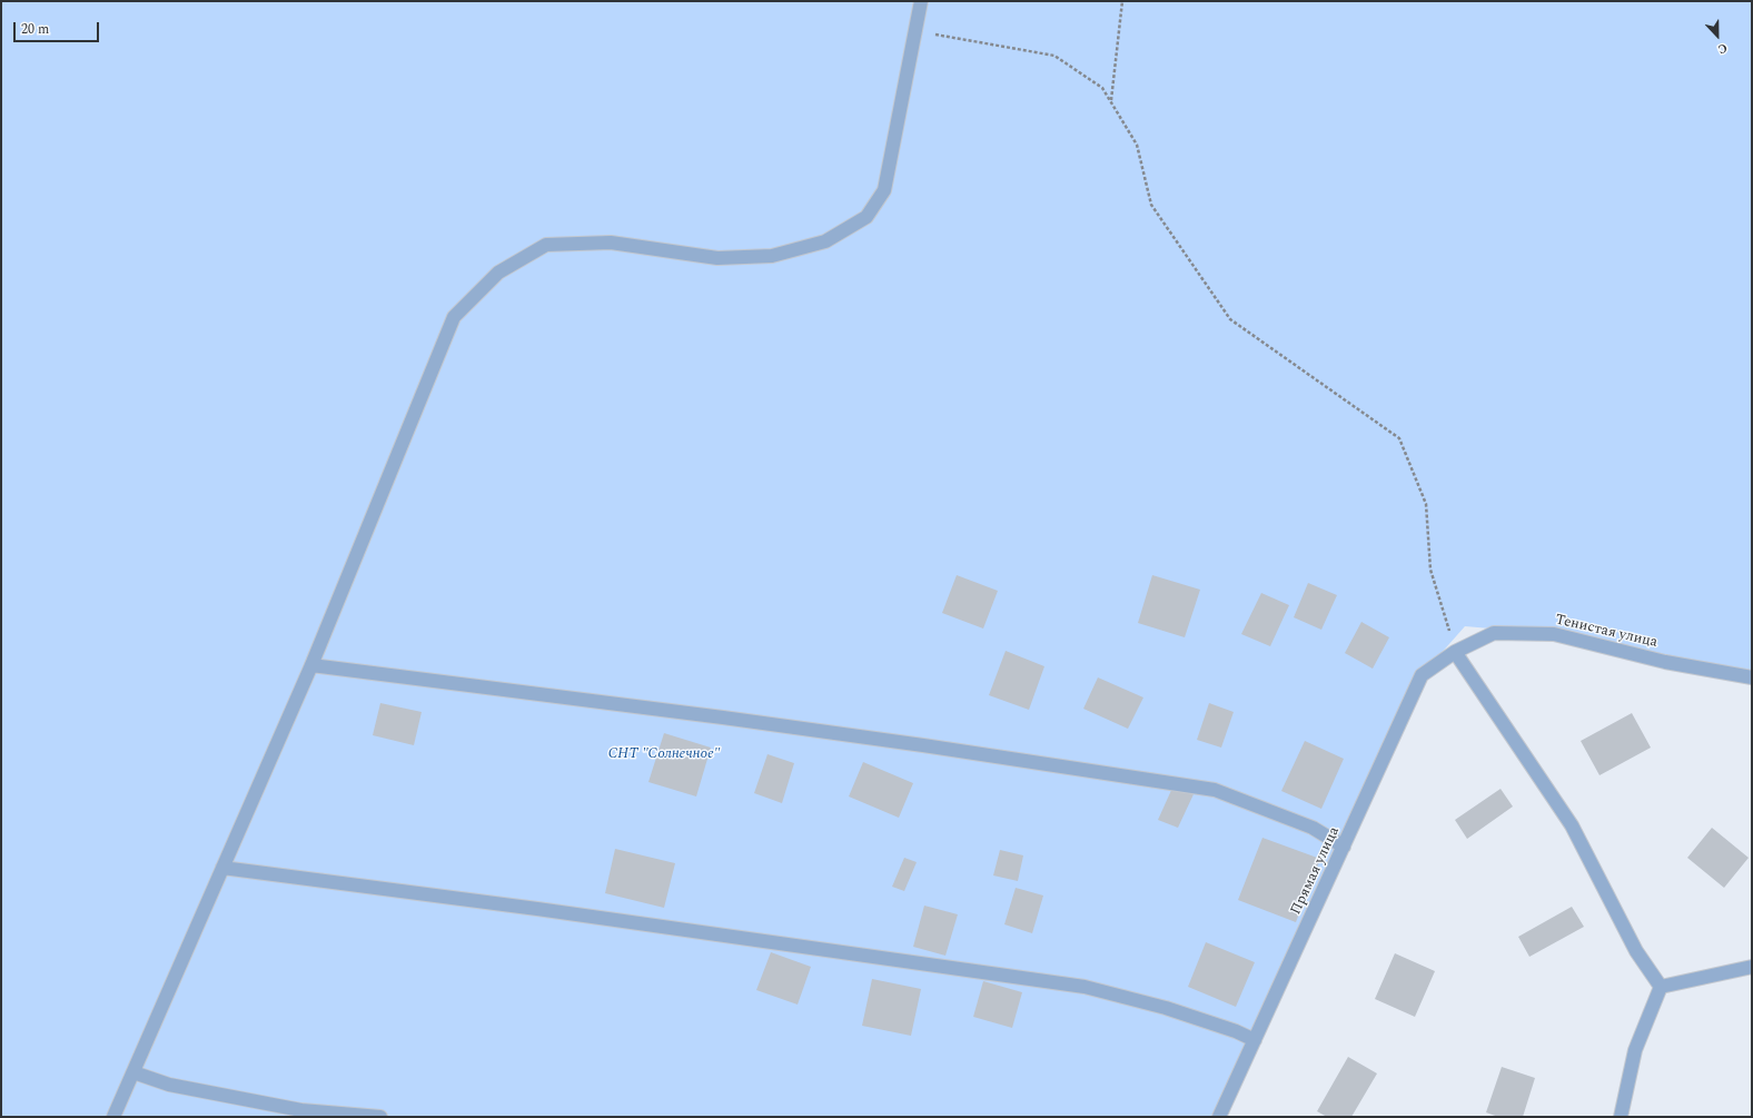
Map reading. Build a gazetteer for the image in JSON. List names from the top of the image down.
{
  "streets": {
    "street": ["Тенистая улица", "Прямая улица"]
  },
  "crossings": [
    ["Тенистая улица", "Прямая улица"]
  ],
  "parks": ["СНТ \"Солнечное\""],
  "scale_bar": "20 m",
  "north": "bottom"
}
